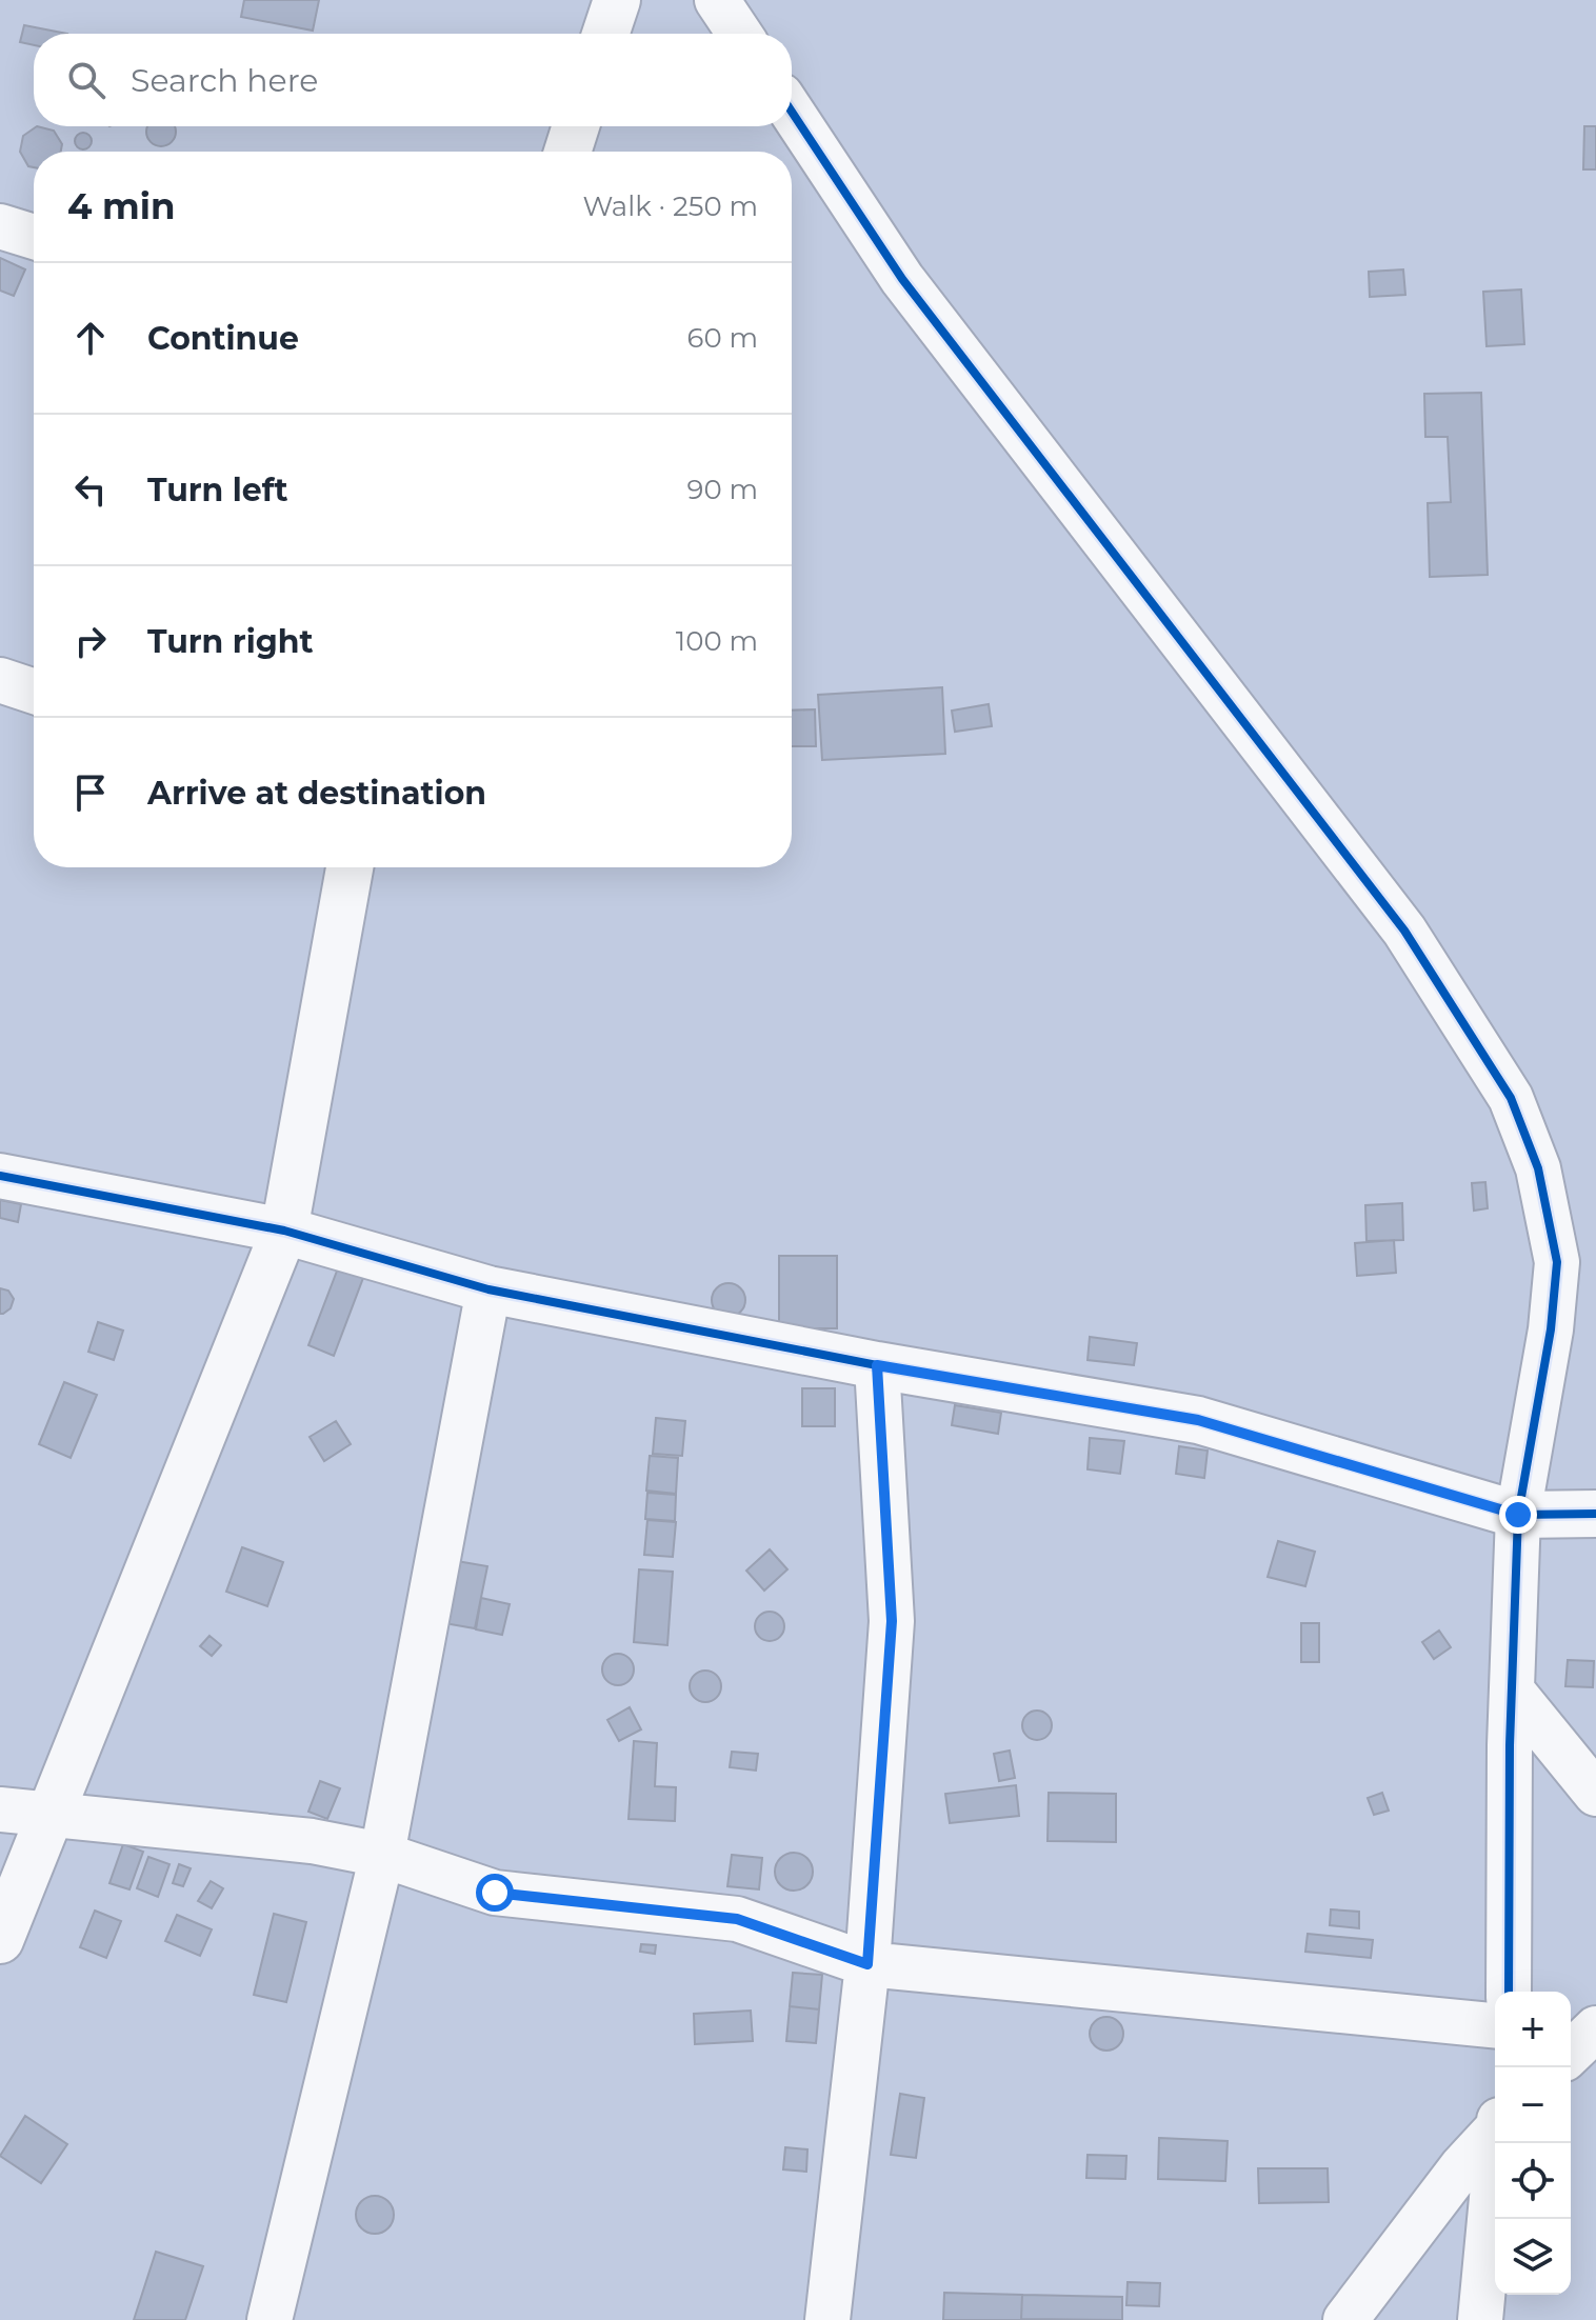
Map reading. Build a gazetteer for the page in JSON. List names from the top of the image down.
{
  "page": {
    "search": "Search here",
    "heading": ["4 min", "Walk · 250 m"],
    "list": [
      ["Continue", "60 m"],
      ["Turn left", "90 m"],
      ["Turn right", "100 m"],
      "Arrive at destination"
    ],
    "map_buttons": ["+", "−"]
  }
}
